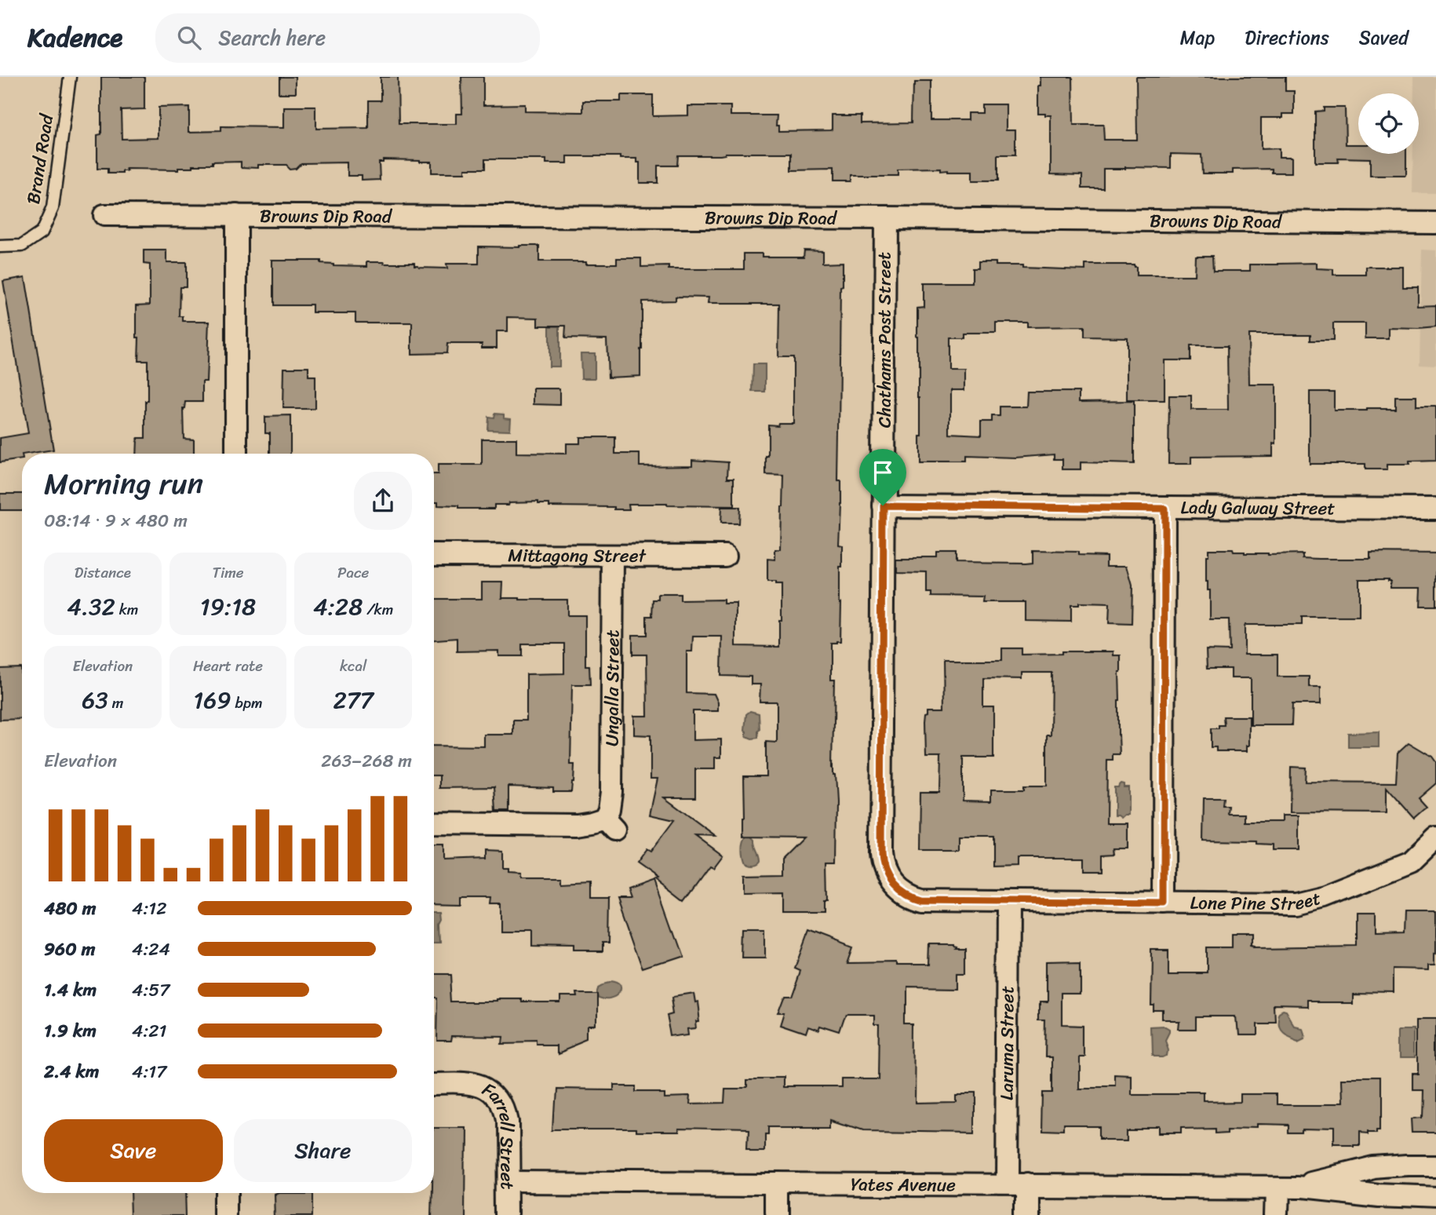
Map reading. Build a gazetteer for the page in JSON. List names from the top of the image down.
{
  "streets": {
    "street": [
      "Browns Dip Road",
      "Chathams Post Street",
      "Lady Galway Street",
      "Mittagong Street",
      "Ungalla Street",
      "Lone Pine Street",
      "Laruma Street",
      "Farrell Street",
      "Yates Avenue"
    ],
    "lane": ["Brand Road"]
  },
  "crossings": [
    ["Browns Dip Road", "Chathams Post Street"],
    ["Chathams Post Street", "Lady Galway Street"],
    ["Chathams Post Street", "Lone Pine Street"],
    ["Mittagong Street", "Ungalla Street"],
    ["Lone Pine Street", "Laruma Street"],
    ["Laruma Street", "Yates Avenue"],
    ["Farrell Street", "Yates Avenue"]
  ],
  "page": {
    "header": "Kadence",
    "search": "Search here",
    "nav": ["Map", "Directions", "Saved"],
    "heading": ["Morning run", "08:14 · 9 × 480 m"],
    "stats": [
      ["Distance", "4.32 km"],
      ["Time", "19:18"],
      ["Pace", "4:28 /km"],
      ["Elevation", "63 m"],
      ["Heart rate", "169 bpm"],
      ["kcal", "277"]
    ],
    "chart": ["Elevation", "263–268 m"],
    "list": [
      {
        "name": "480 m",
        "note": "4:12"
      },
      {
        "name": "960 m",
        "note": "4:24"
      },
      {
        "name": "1.4 km",
        "note": "4:57"
      },
      {
        "name": "1.9 km",
        "note": "4:21"
      },
      {
        "name": "2.4 km",
        "note": "4:17"
      }
    ],
    "buttons": ["Save", "Share"]
  }
}
